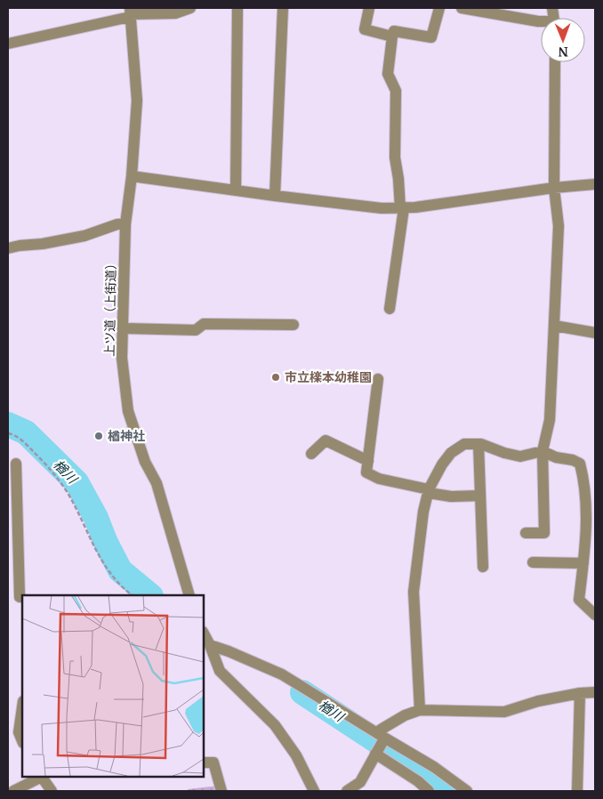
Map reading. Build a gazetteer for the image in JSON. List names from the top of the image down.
{
  "streets": {
    "street": ["上ツ道（上街道）"]
  },
  "water": ["楢川"],
  "places": ["市立檪本幼稚園", "楢神社"],
  "north": "bottom"
}
